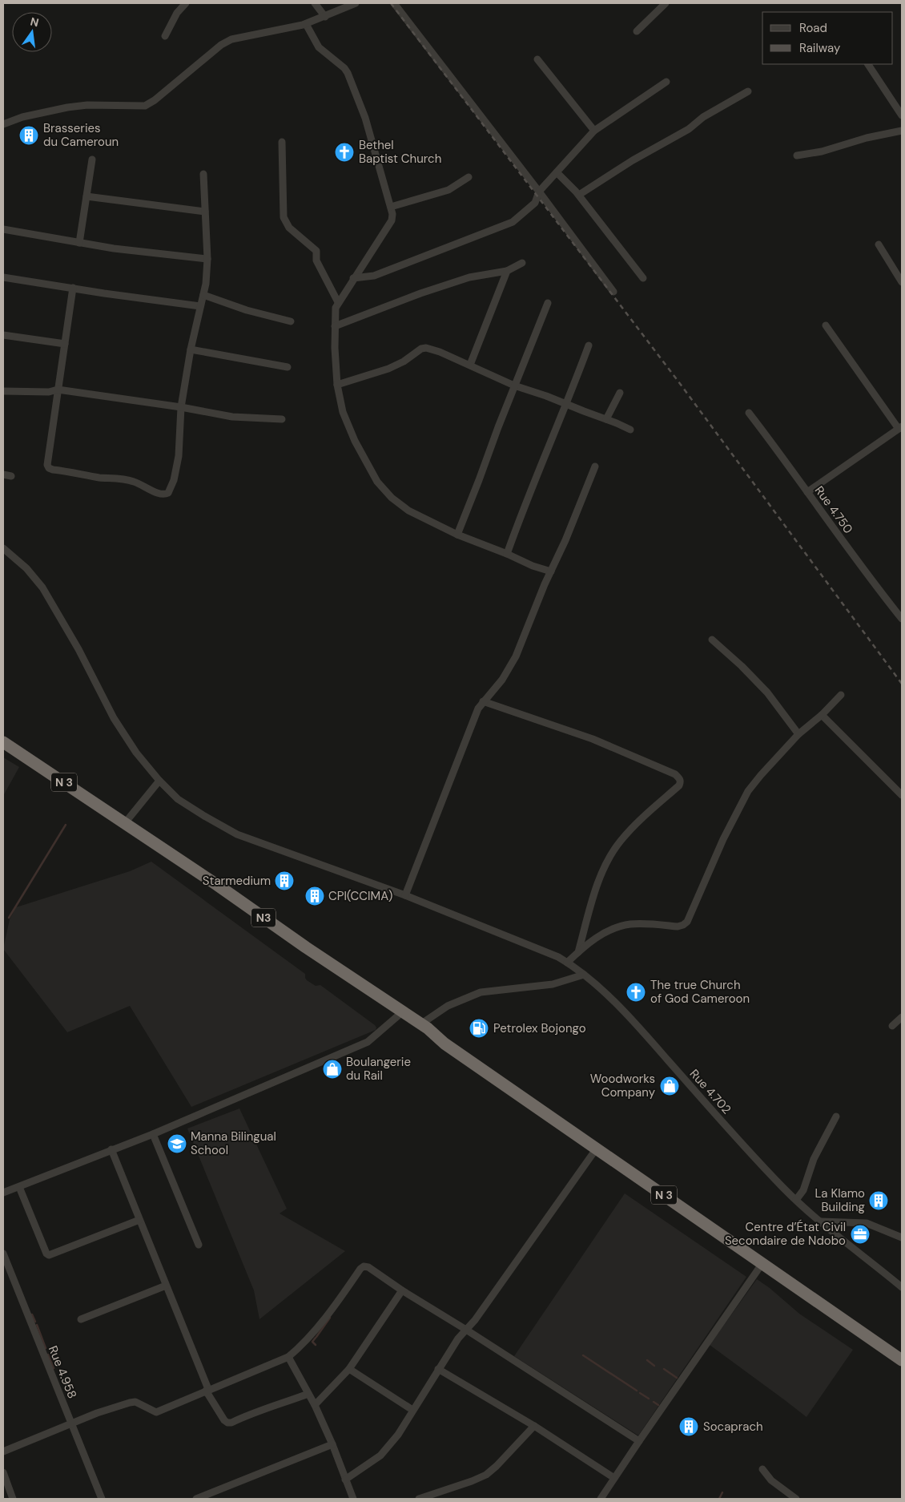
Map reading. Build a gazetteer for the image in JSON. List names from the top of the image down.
{
  "streets": {
    "highway": ["N 3", "N3"],
    "street": ["Rue 4.750", "Rue 4.702", "Rue 4.958"]
  },
  "crossings": [
    ["N 3", "N3"]
  ],
  "places": {
    "building": [
      "Brasseries du Cameroun",
      "Starmedium",
      "CPI(CCIMA)",
      "La Klamo Building",
      "Socaprach"
    ],
    "church": ["Bethel Baptist Church", "The true Church of God Cameroon"],
    "fuel station": ["Petrolex Bojongo"],
    "shop": ["Boulangerie du Rail", "Woodworks Company"],
    "school or university": ["Manna Bilingual School"],
    "office": ["Centre d’État Civil Secondaire de Ndobo"]
  },
  "legend": ["Road", "Railway"],
  "north": "top"
}
